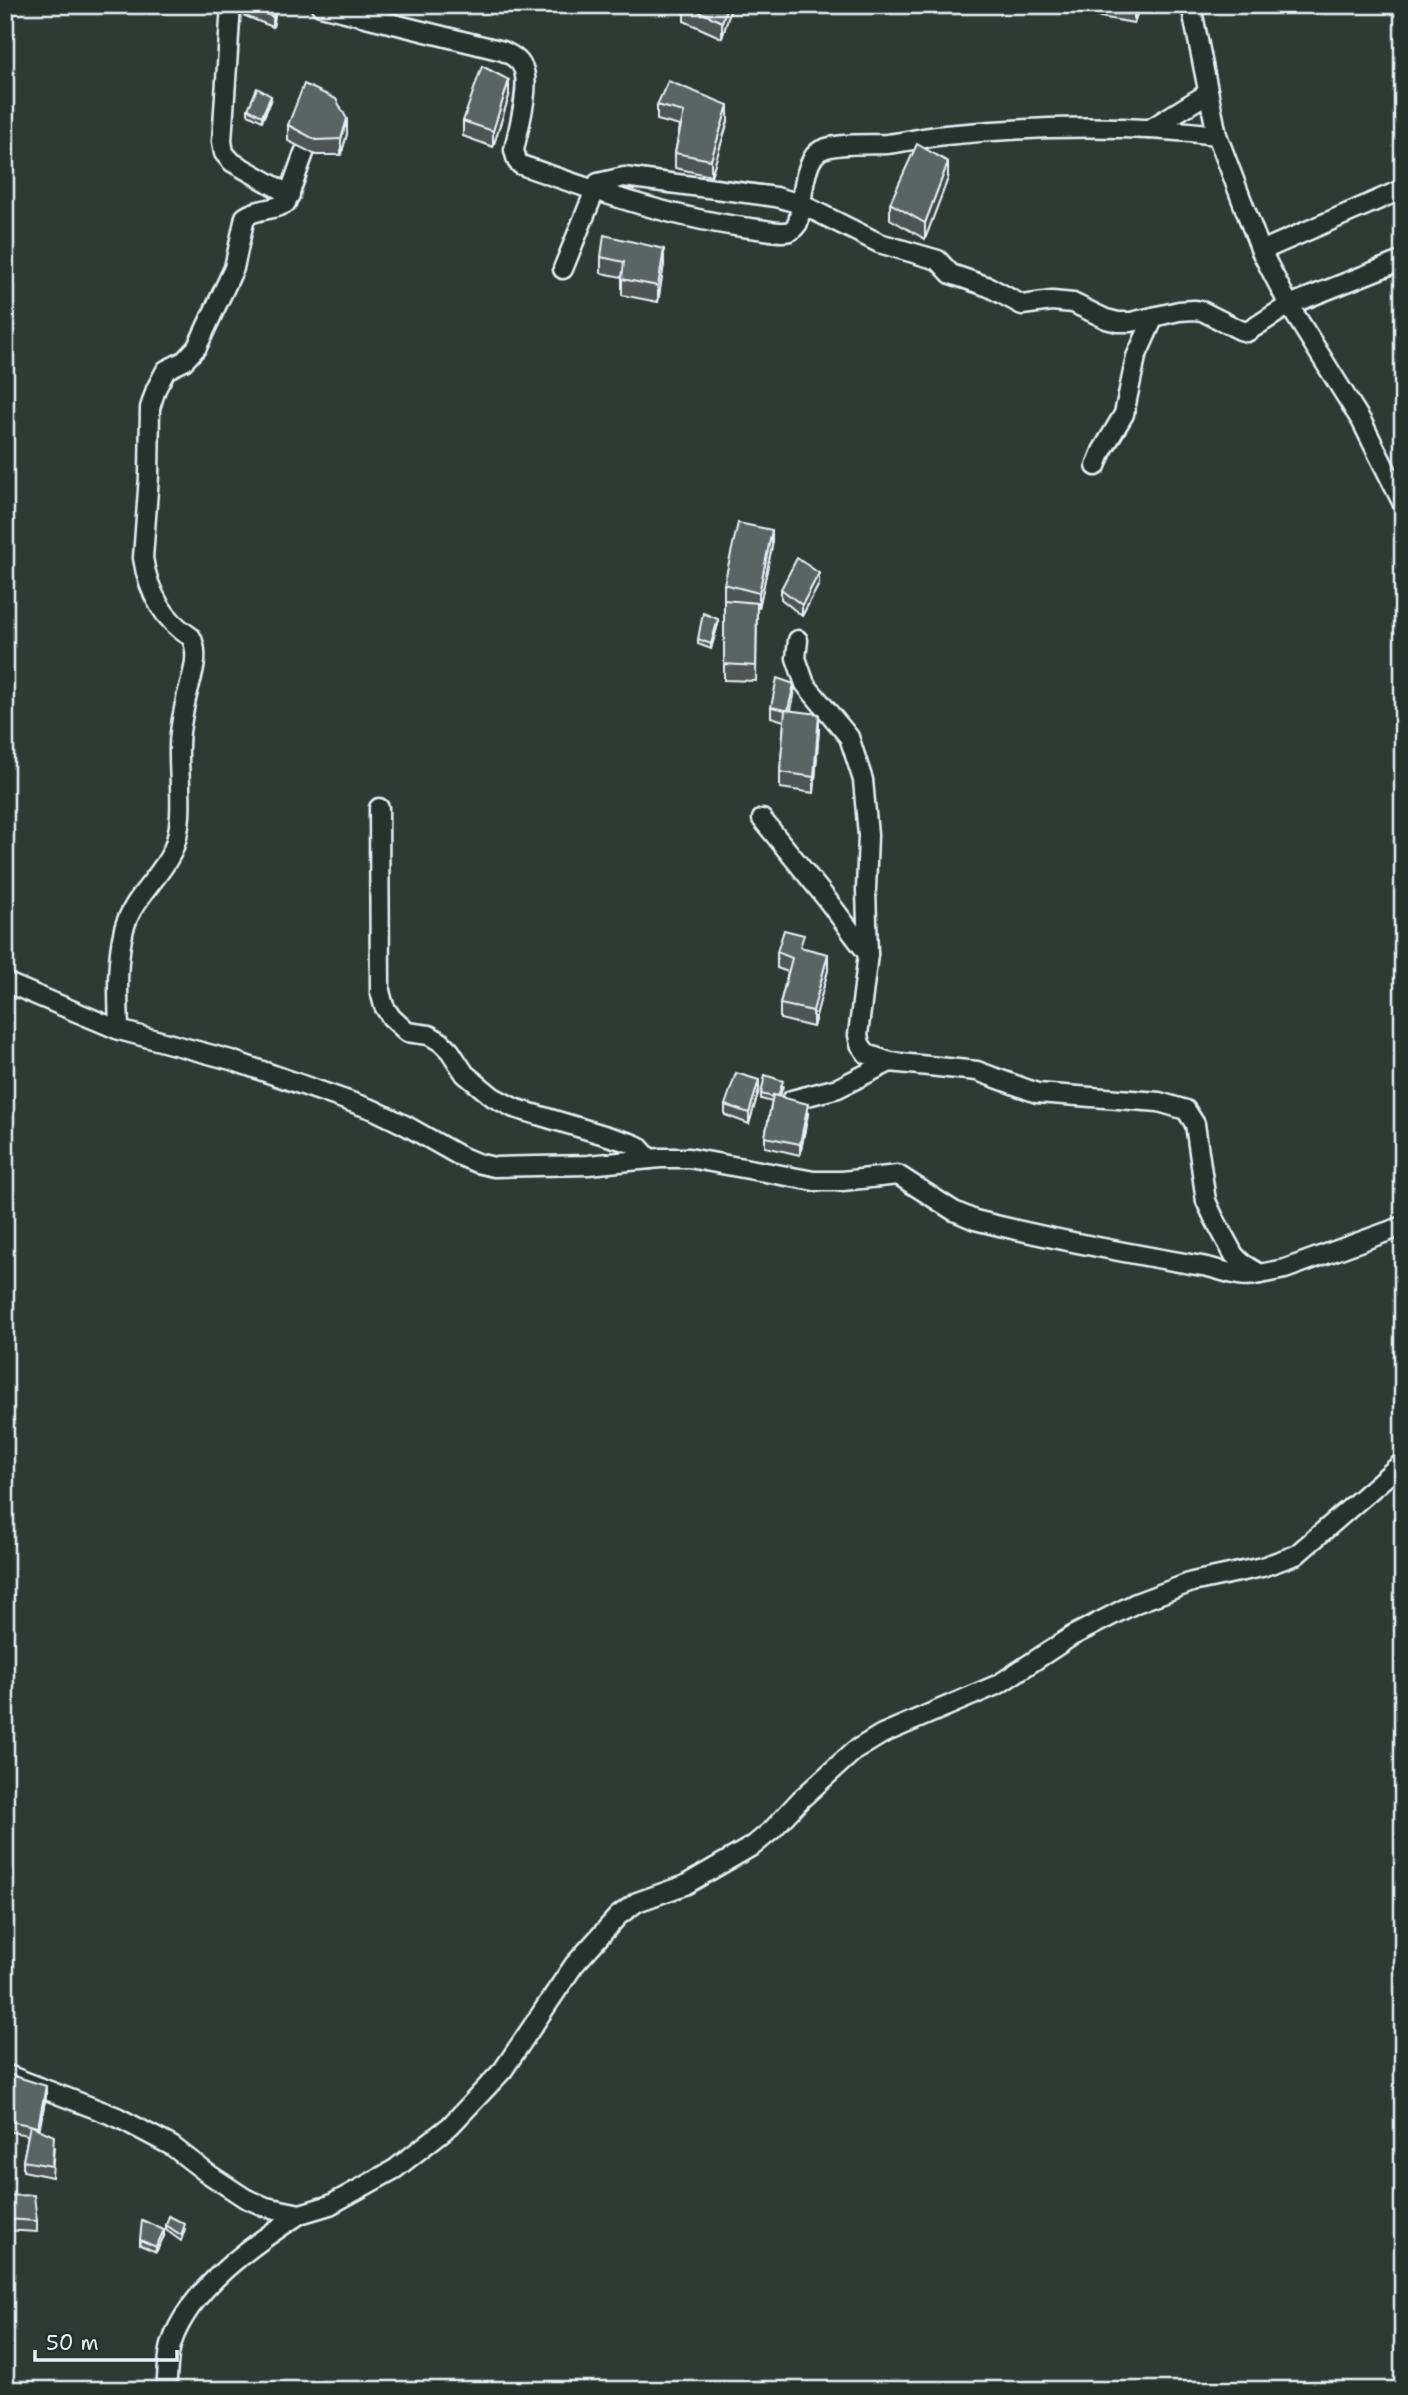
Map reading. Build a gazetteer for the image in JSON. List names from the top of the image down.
{
  "scale_bar": "50 m"
}
